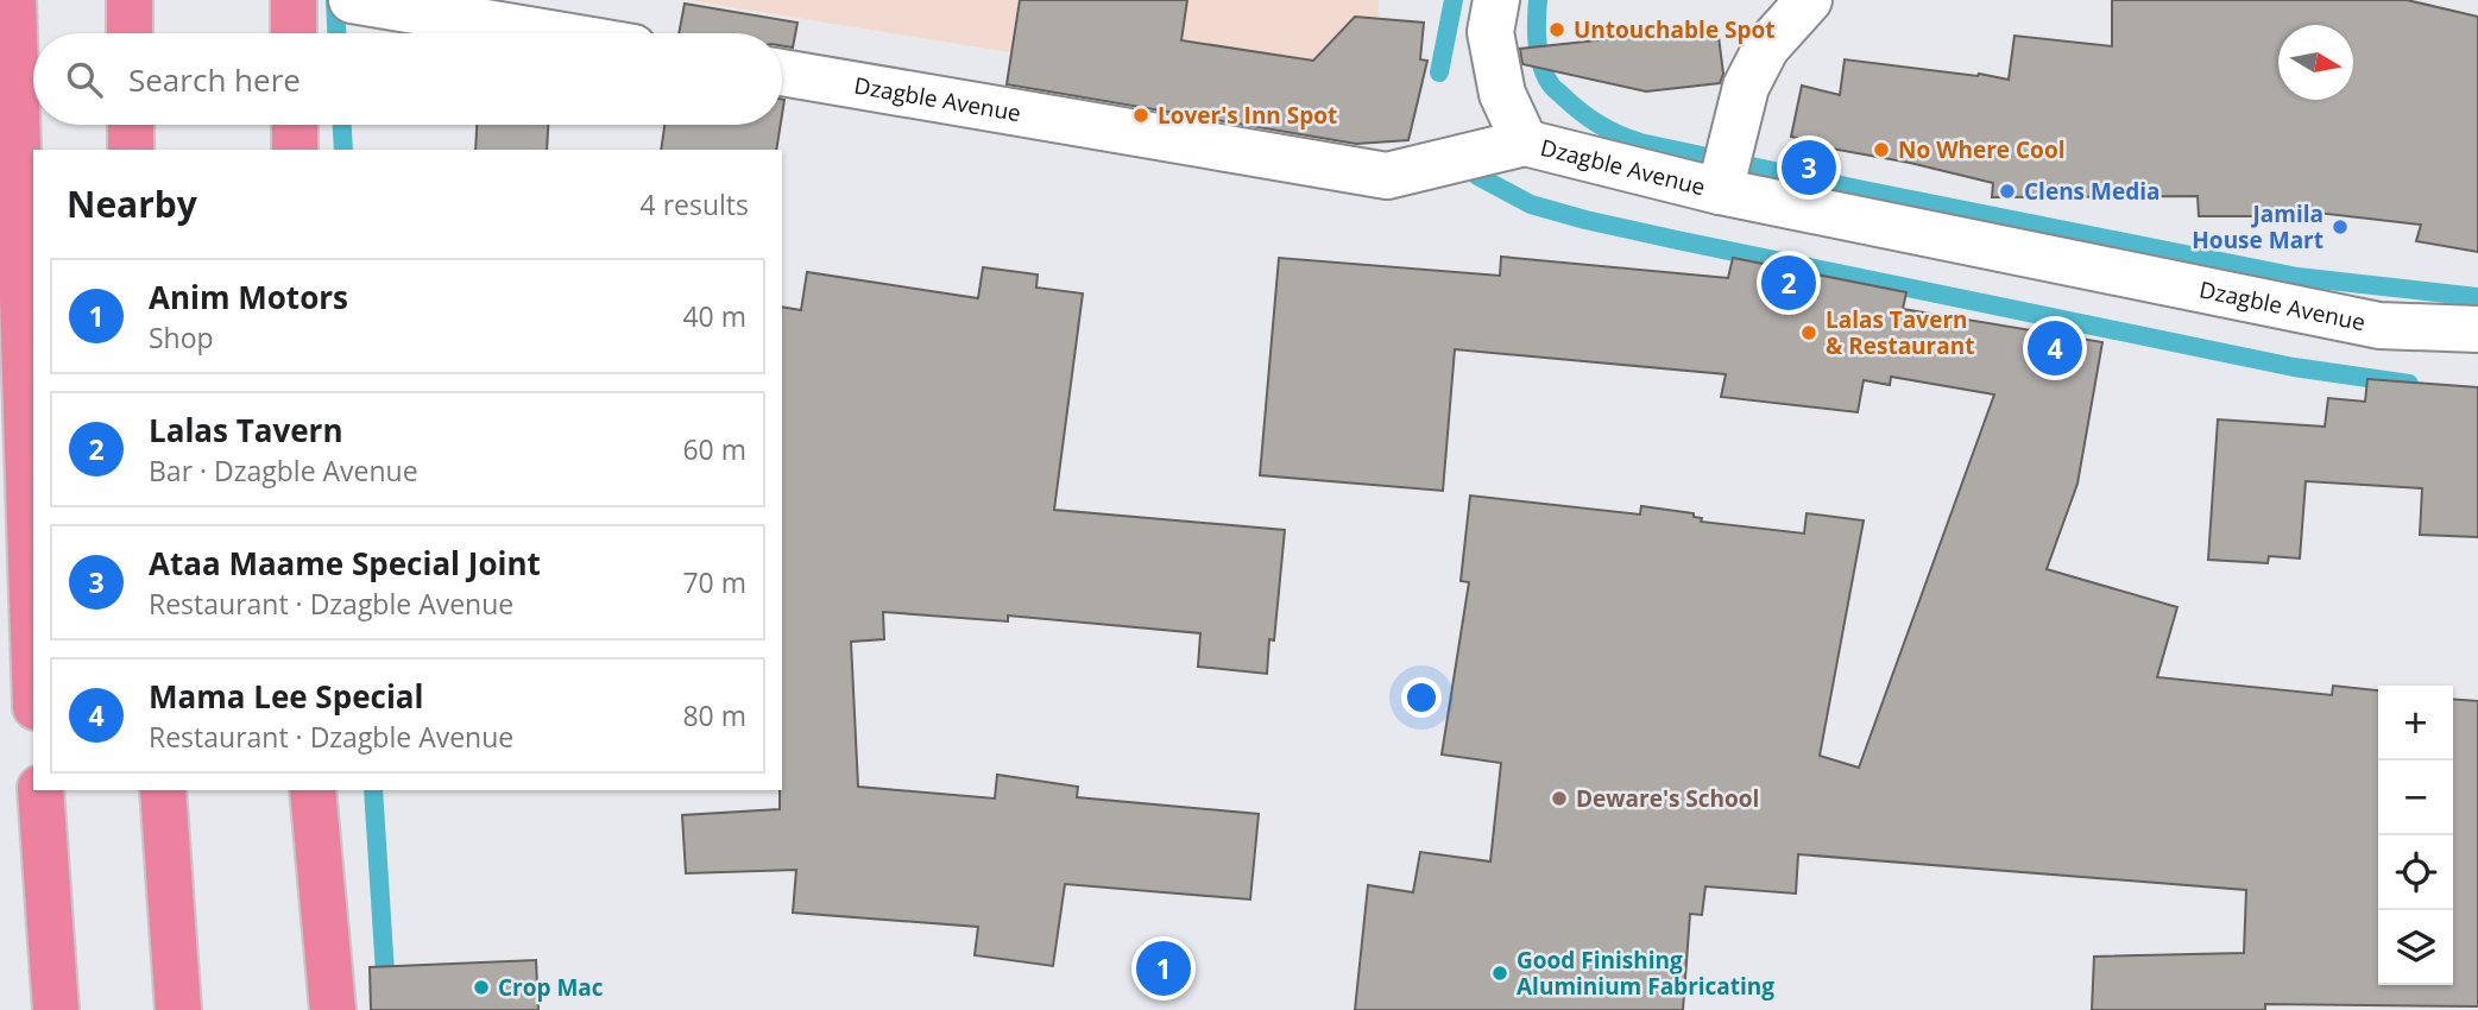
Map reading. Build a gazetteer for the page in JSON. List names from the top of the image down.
{
  "streets": {
    "street": ["Dzagble Avenue"]
  },
  "places": [
    "Untouchable Spot",
    "Lover's Inn Spot",
    "No Where Cool",
    "Clens Media",
    "Jamila House Mart",
    "Lalas Tavern & Restaurant",
    "Deware's School",
    "Good Finishing Aluminium Fabricating",
    "Crop Mac"
  ],
  "north": "right",
  "page": {
    "search": "Search here",
    "pins": [
      "3",
      "2",
      "4",
      "1"
    ],
    "heading": ["Nearby", "4 results"],
    "list": [
      {
        "mark": "1",
        "name": "Anim Motors",
        "note": "Shop",
        "value": "40 m"
      },
      {
        "mark": "2",
        "name": "Lalas Tavern",
        "note": "Bar · Dzagble Avenue",
        "value": "60 m"
      },
      {
        "mark": "3",
        "name": "Ataa Maame Special Joint",
        "note": "Restaurant · Dzagble Avenue",
        "value": "70 m"
      },
      {
        "mark": "4",
        "name": "Mama Lee Special",
        "note": "Restaurant · Dzagble Avenue",
        "value": "80 m"
      }
    ],
    "map_buttons": ["+", "−"]
  }
}
